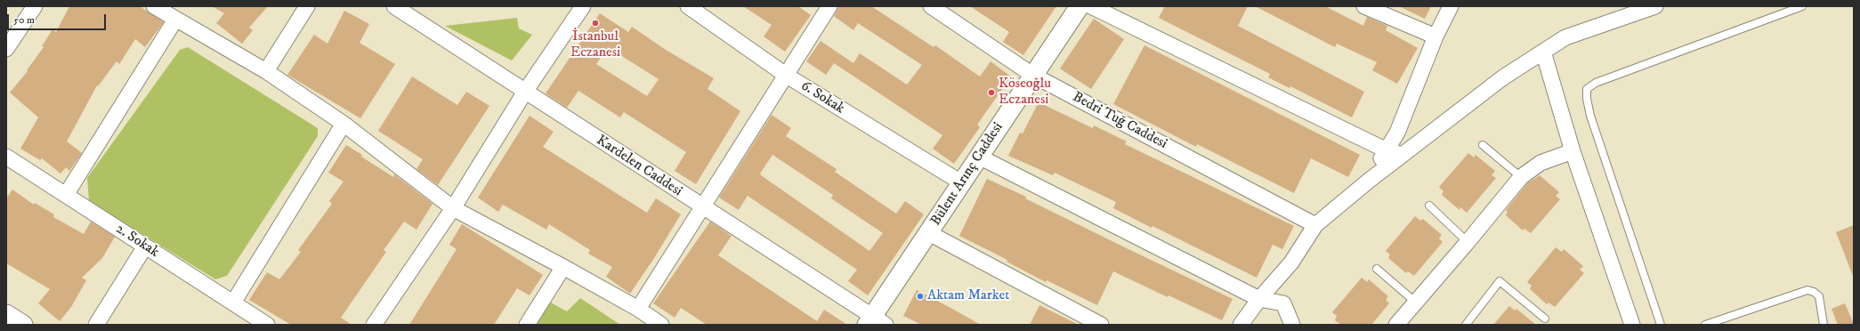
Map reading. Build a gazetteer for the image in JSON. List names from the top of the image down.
{
  "streets": {
    "street": [
      "6. Sokak",
      "Bedri Tuğ Caddesi",
      "Kardelen Caddesi",
      "Bülent Arınç Caddesi",
      "2. Sokak"
    ]
  },
  "crossings": [
    ["6. Sokak", "Bülent Arınç Caddesi"],
    ["Bedri Tuğ Caddesi", "Bülent Arınç Caddesi"],
    ["Kardelen Caddesi", "Bülent Arınç Caddesi"]
  ],
  "places": ["İstanbul Eczanesi", "Köseoğlu Eczanesi", "Aktam Market"],
  "scale_bar": "50 m"
}
